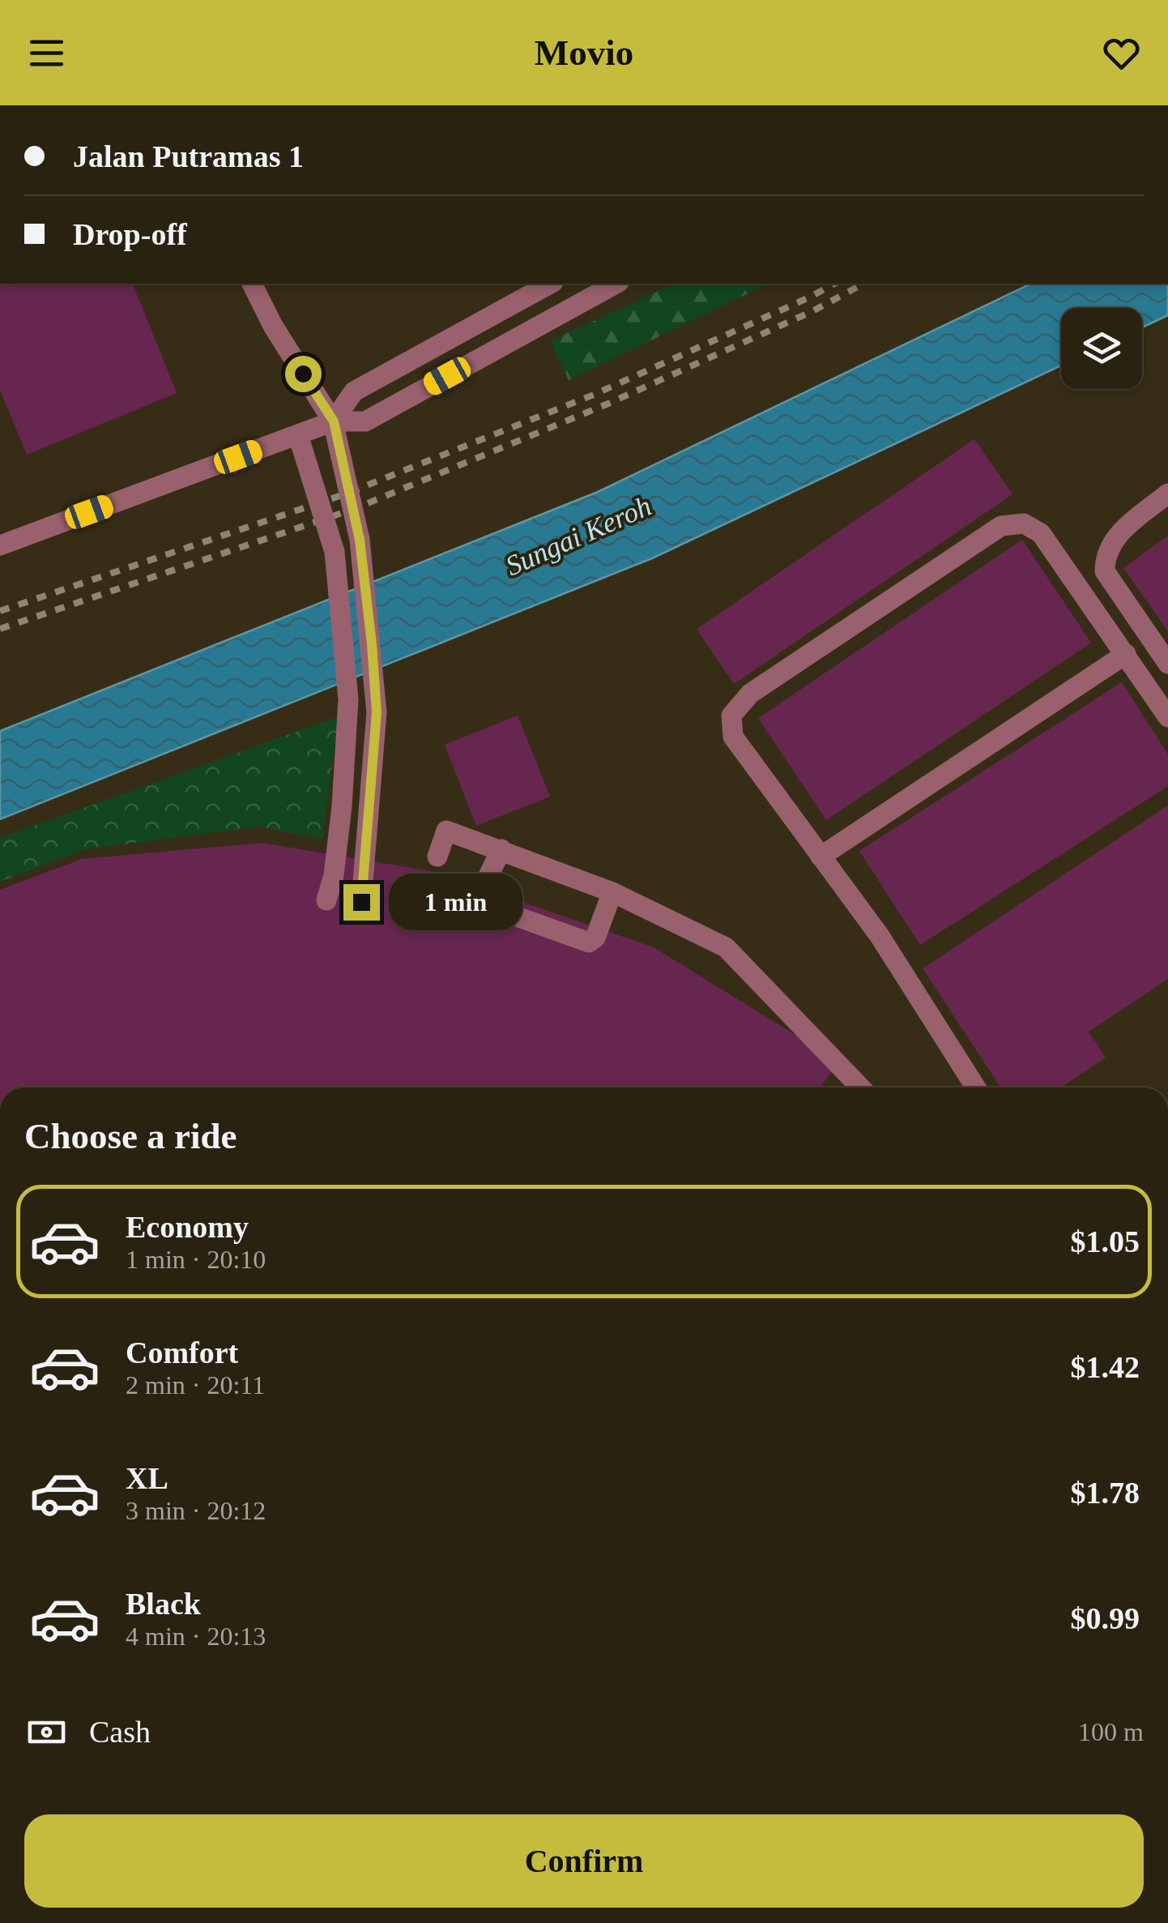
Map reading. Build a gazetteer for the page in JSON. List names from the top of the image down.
{
  "water": ["Sungai Keroh"],
  "page": {
    "header": "Movio",
    "banner": ["Jalan Putramas 1", "Drop-off"],
    "bubble": "1 min",
    "heading": "Choose a ride",
    "list": [
      {
        "name": "Economy",
        "note": "1 min · 20:10",
        "value": "$1.05"
      },
      {
        "name": "Comfort",
        "note": "2 min · 20:11",
        "value": "$1.42"
      },
      {
        "name": "XL",
        "note": "3 min · 20:12",
        "value": "$1.78"
      },
      {
        "name": "Black",
        "note": "4 min · 20:13",
        "value": "$0.99"
      }
    ],
    "pay": ["Cash", "100 m"],
    "buttons": "Confirm"
  }
}
